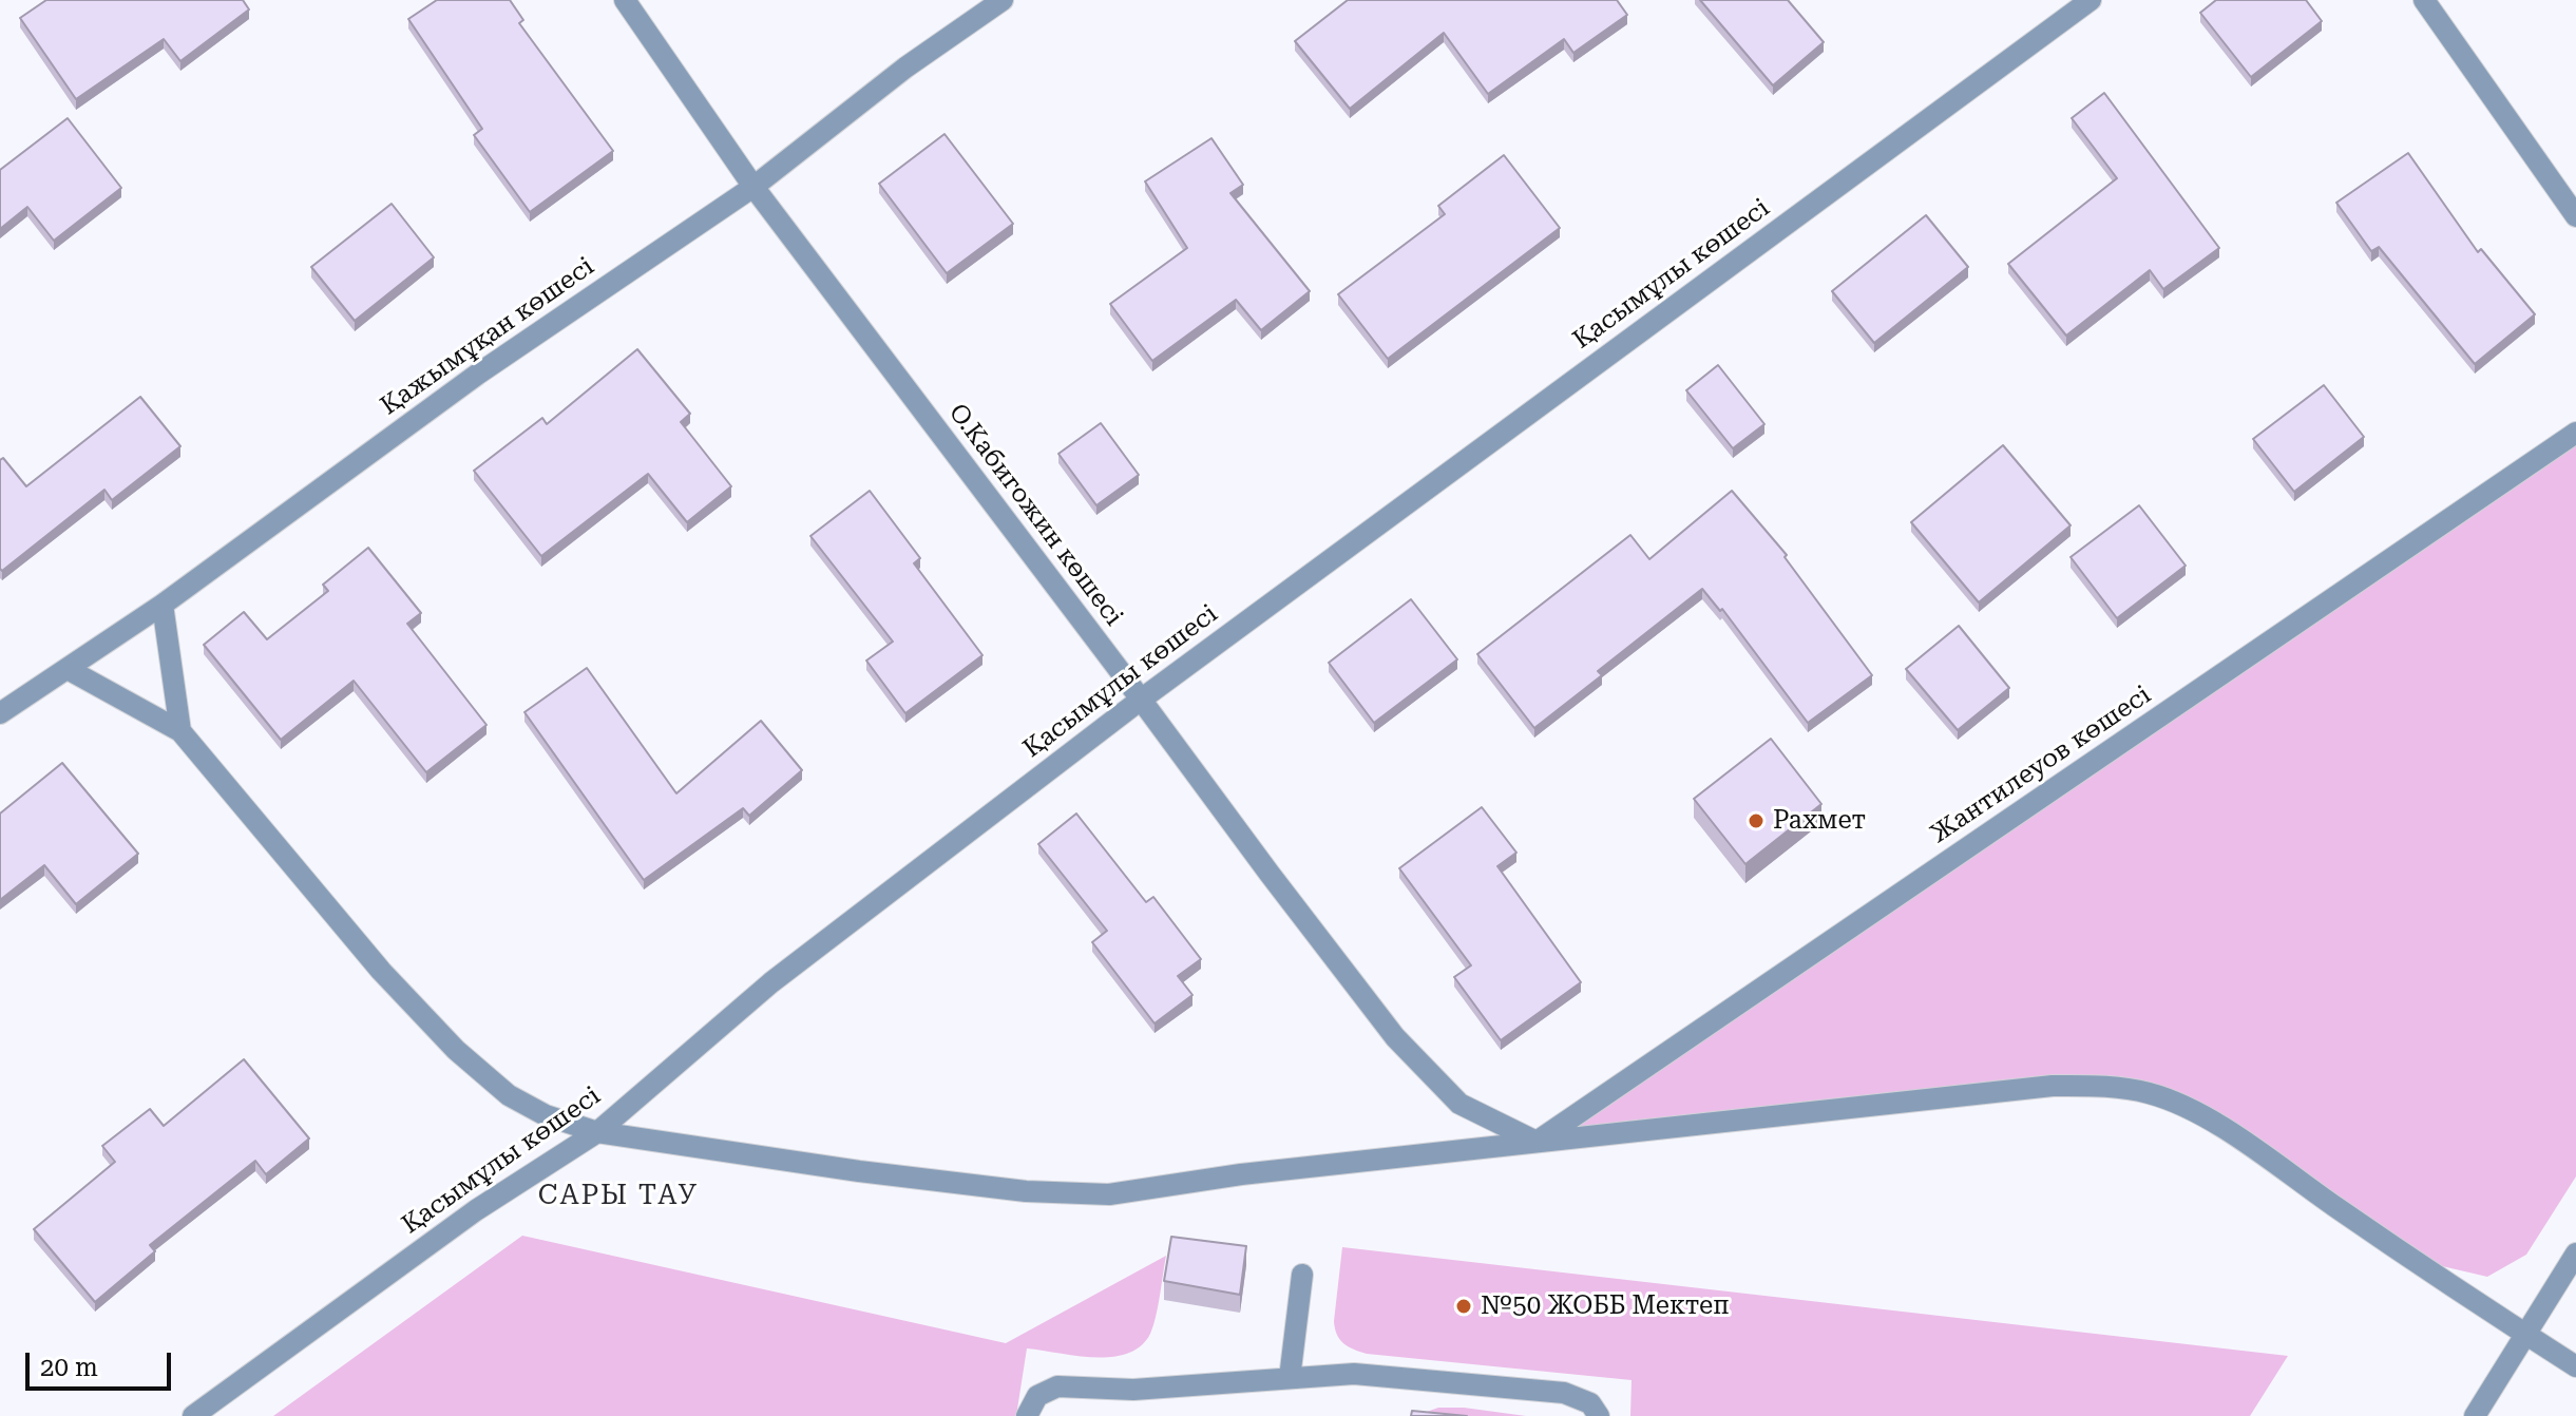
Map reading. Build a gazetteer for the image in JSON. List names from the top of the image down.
{
  "streets": {
    "street": [
      "Қасымұлы көшесі",
      "Қажымұқан көшесі",
      "О.Кабигожин көшесі",
      "Жантилеуов көшесі"
    ]
  },
  "crossings": [
    ["Қасымұлы көшесі", "О.Кабигожин көшесі"],
    ["Қажымұқан көшесі", "О.Кабигожин көшесі"],
    ["О.Кабигожин көшесі", "Жантилеуов көшесі"]
  ],
  "districts": ["САРЫ ТАУ"],
  "places": ["Рахмет", "№50 ЖОББ Мектеп"],
  "scale_bar": "20 m"
}
